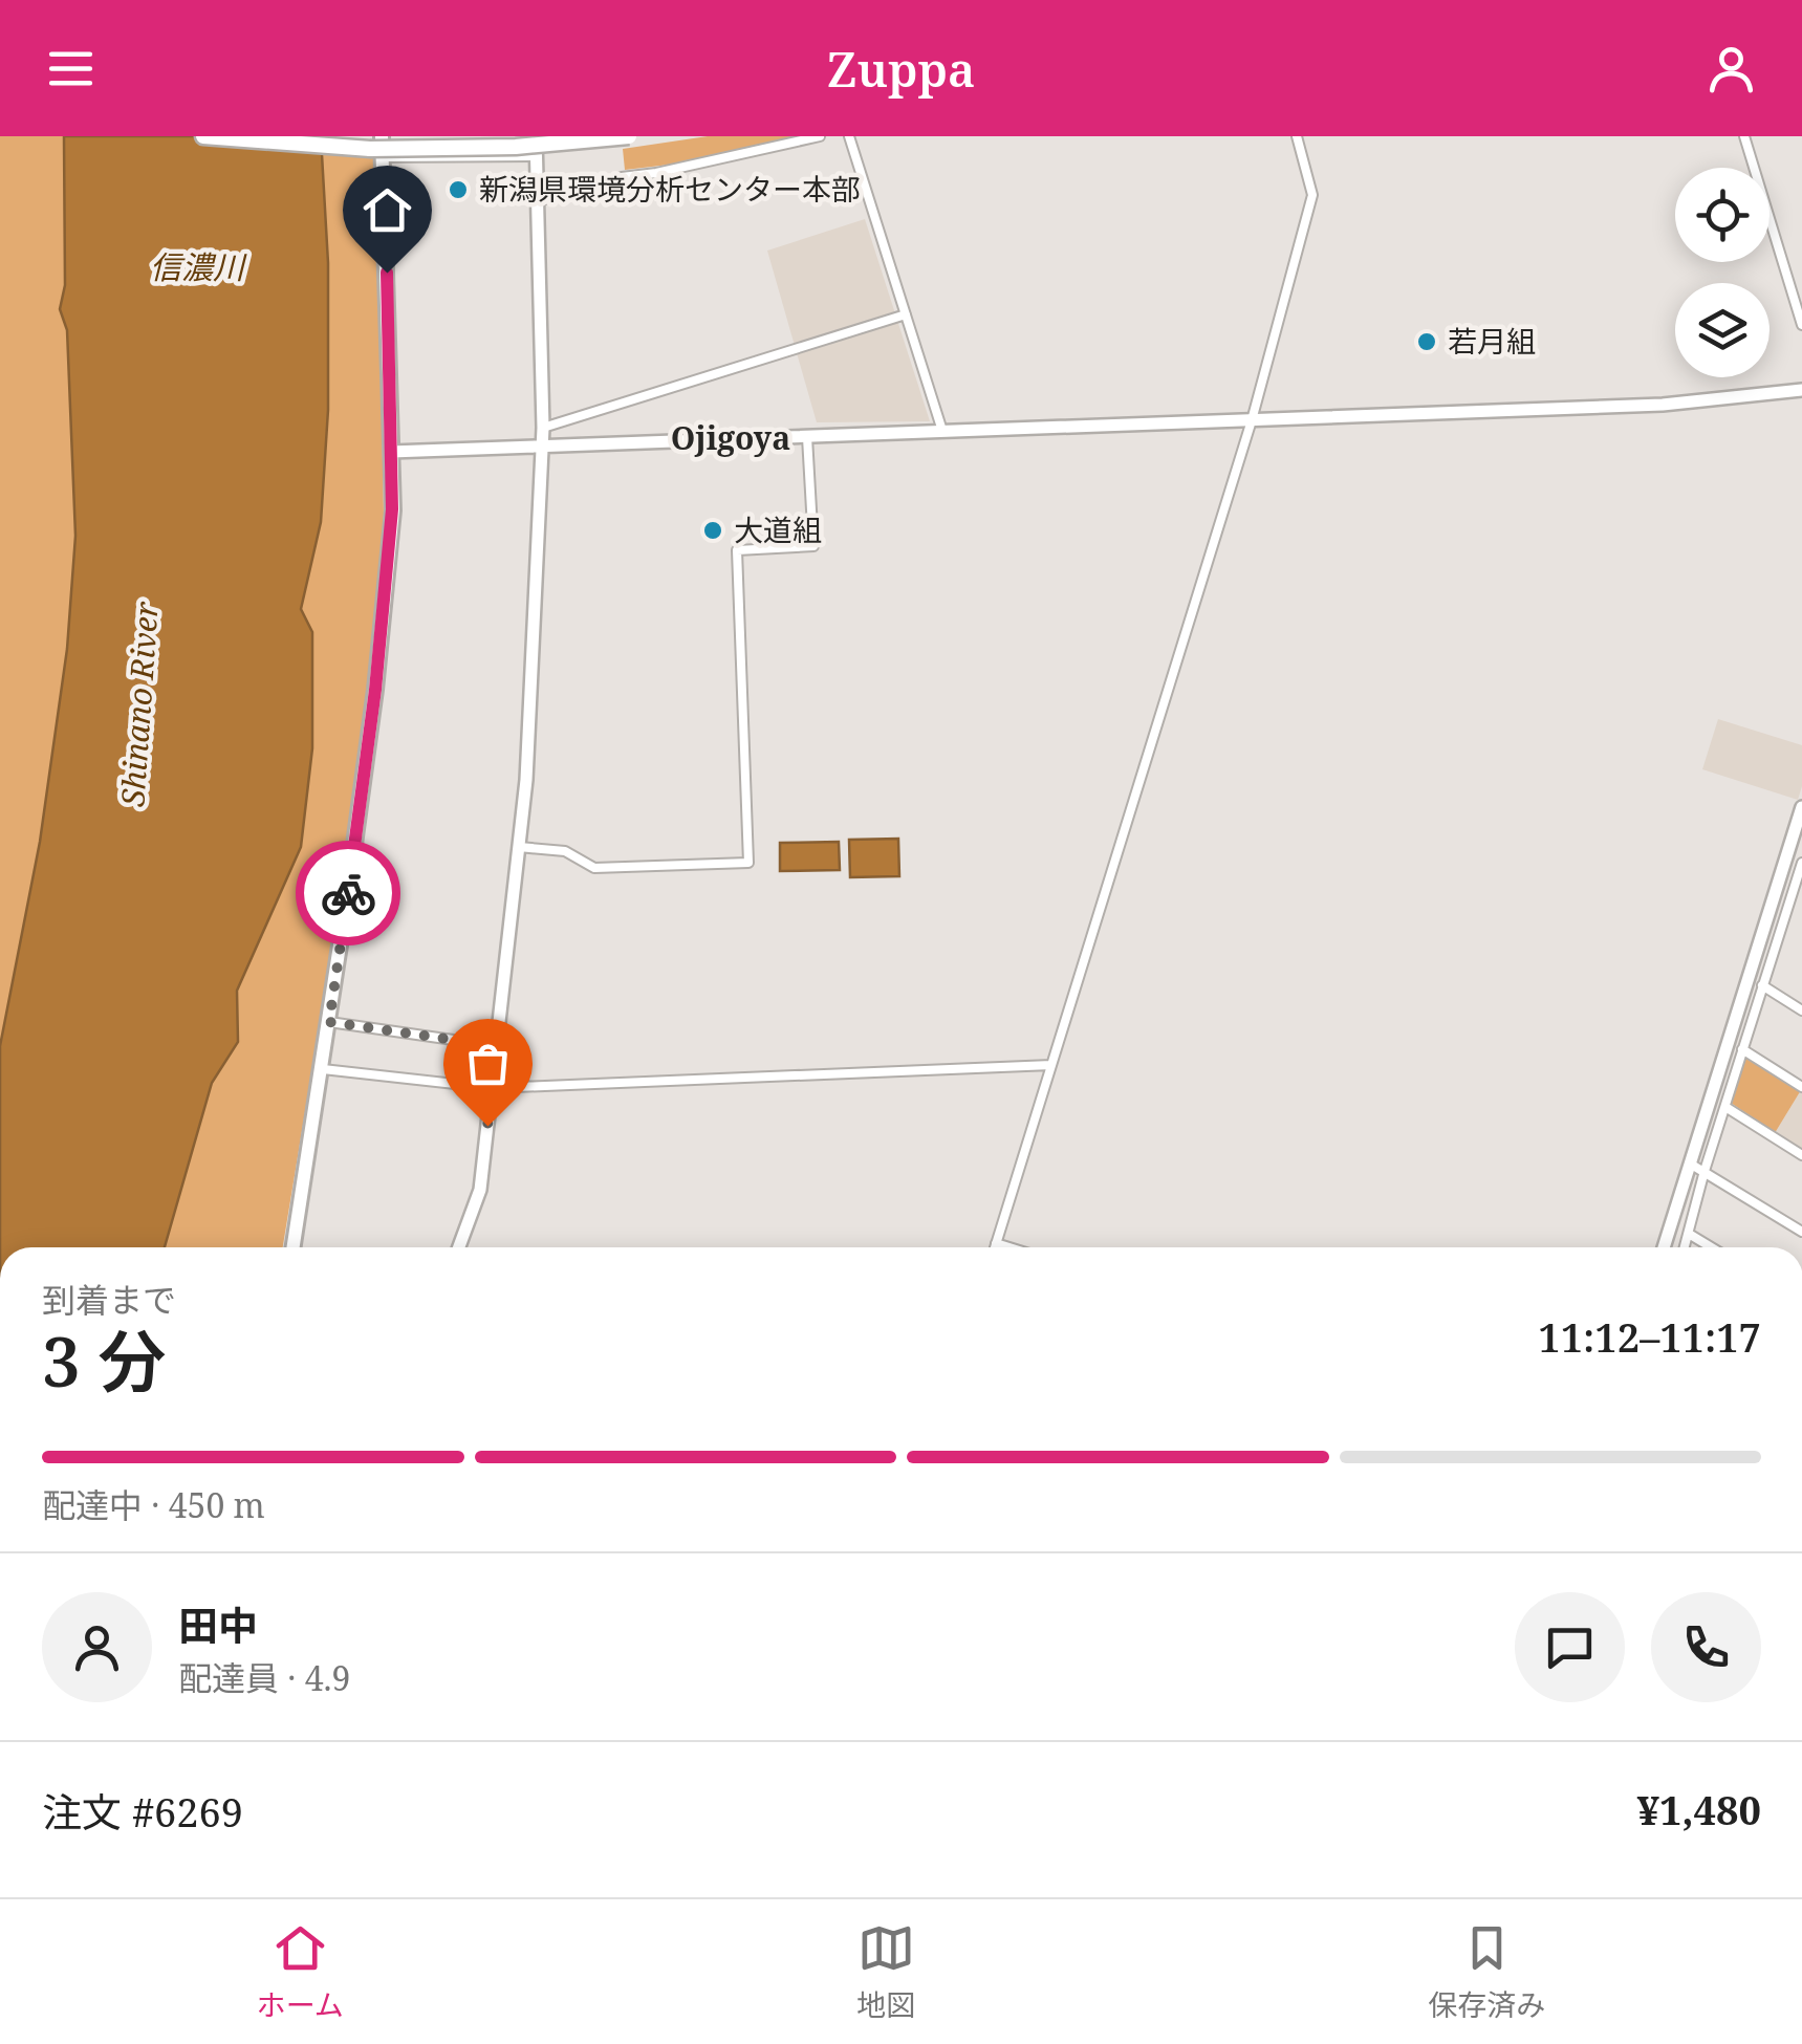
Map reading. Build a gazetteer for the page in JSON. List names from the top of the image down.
{
  "districts": ["Ojigoya"],
  "water": ["信濃川", "Shinano River"],
  "places": ["新潟県環境分析センター本部", "若月組", "大道組"],
  "page": {
    "header": "Zuppa",
    "heading": ["3 分", "到着まで", "11:12–11:17"],
    "panel": [
      "田中",
      "配達員 · 4.9",
      "注文 #6269",
      "¥1,480"
    ],
    "bar": "配達中 · 450 m",
    "tabs": ["ホーム", "地図", "保存済み"]
  }
}
